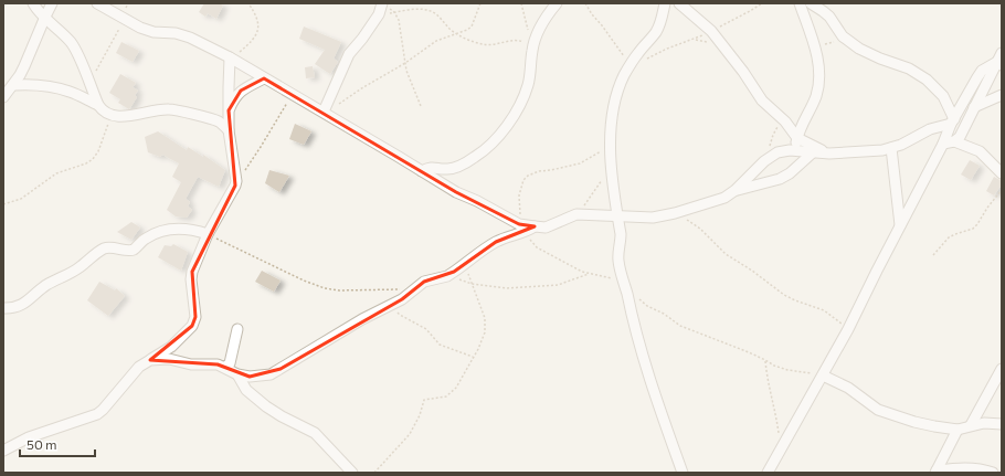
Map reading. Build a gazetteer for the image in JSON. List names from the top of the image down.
{
  "scale_bar": "50 m"
}
